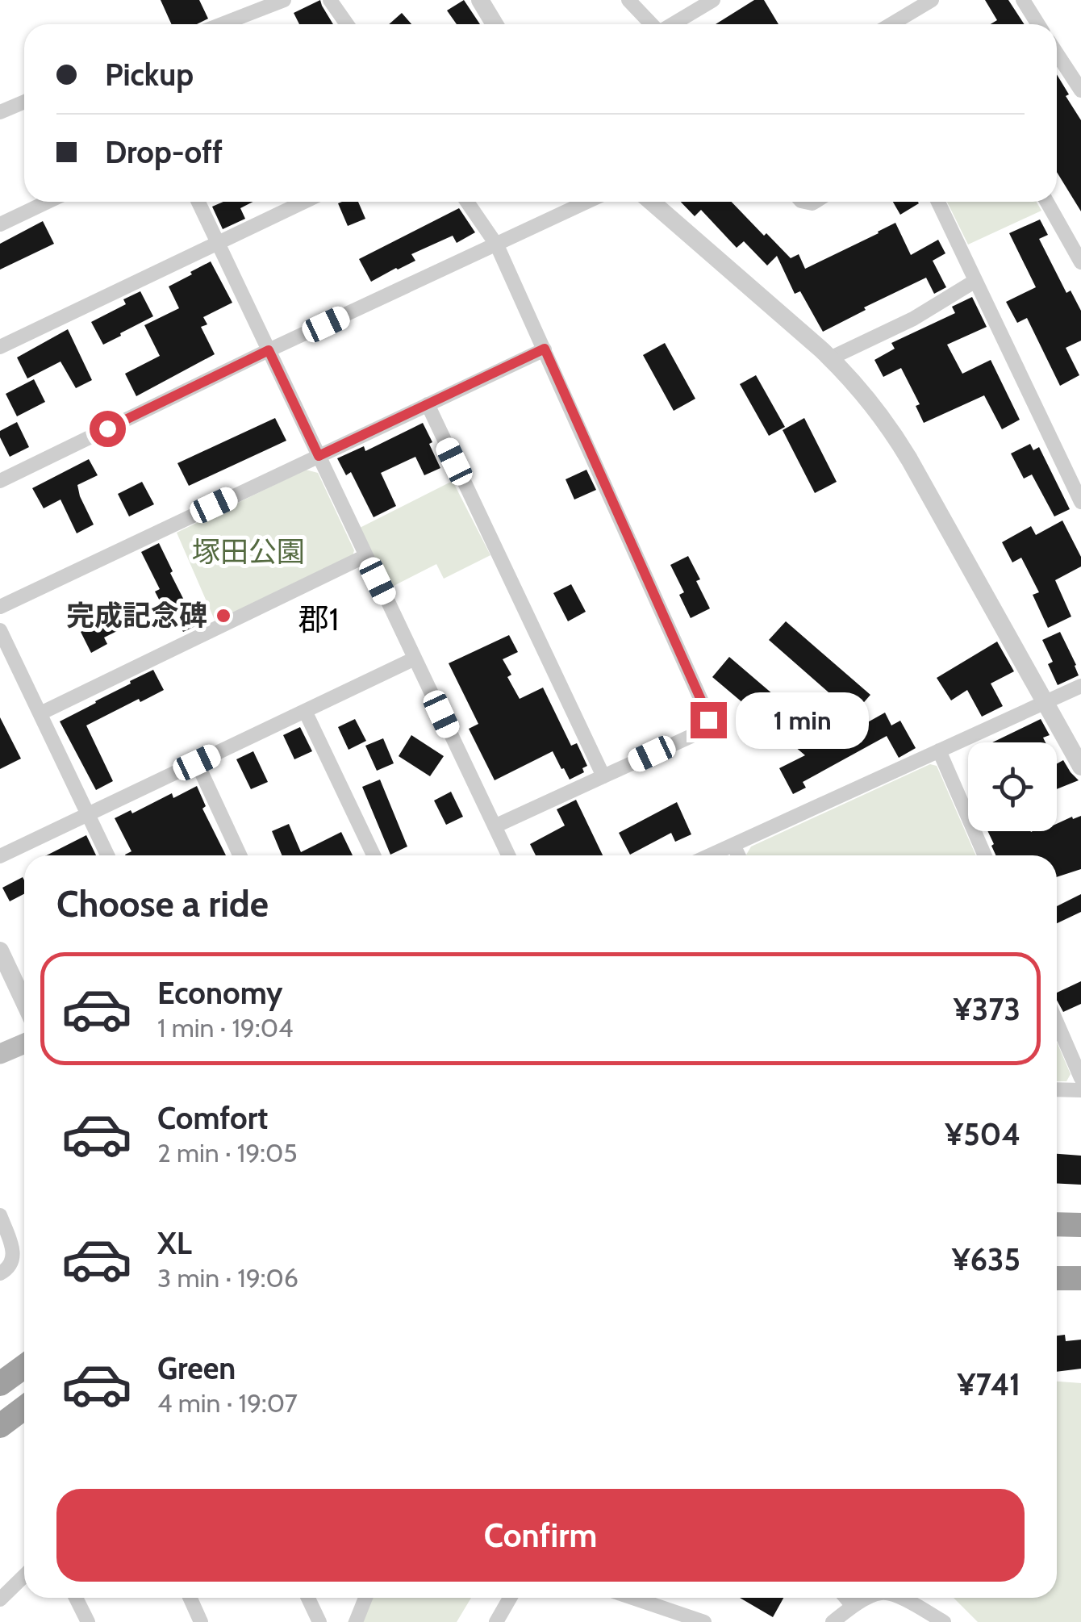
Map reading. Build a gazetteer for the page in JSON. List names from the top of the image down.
{
  "districts": ["郡1"],
  "parks": ["塚田公園"],
  "places": ["完成記念碑"],
  "page": {
    "banner": ["Pickup", "Drop-off"],
    "bubble": "1 min",
    "heading": "Choose a ride",
    "list": [
      {
        "name": "Economy",
        "note": "1 min · 19:04",
        "value": "¥373"
      },
      {
        "name": "Comfort",
        "note": "2 min · 19:05",
        "value": "¥504"
      },
      {
        "name": "XL",
        "note": "3 min · 19:06",
        "value": "¥635"
      },
      {
        "name": "Green",
        "note": "4 min · 19:07",
        "value": "¥741"
      }
    ],
    "buttons": "Confirm"
  }
}
